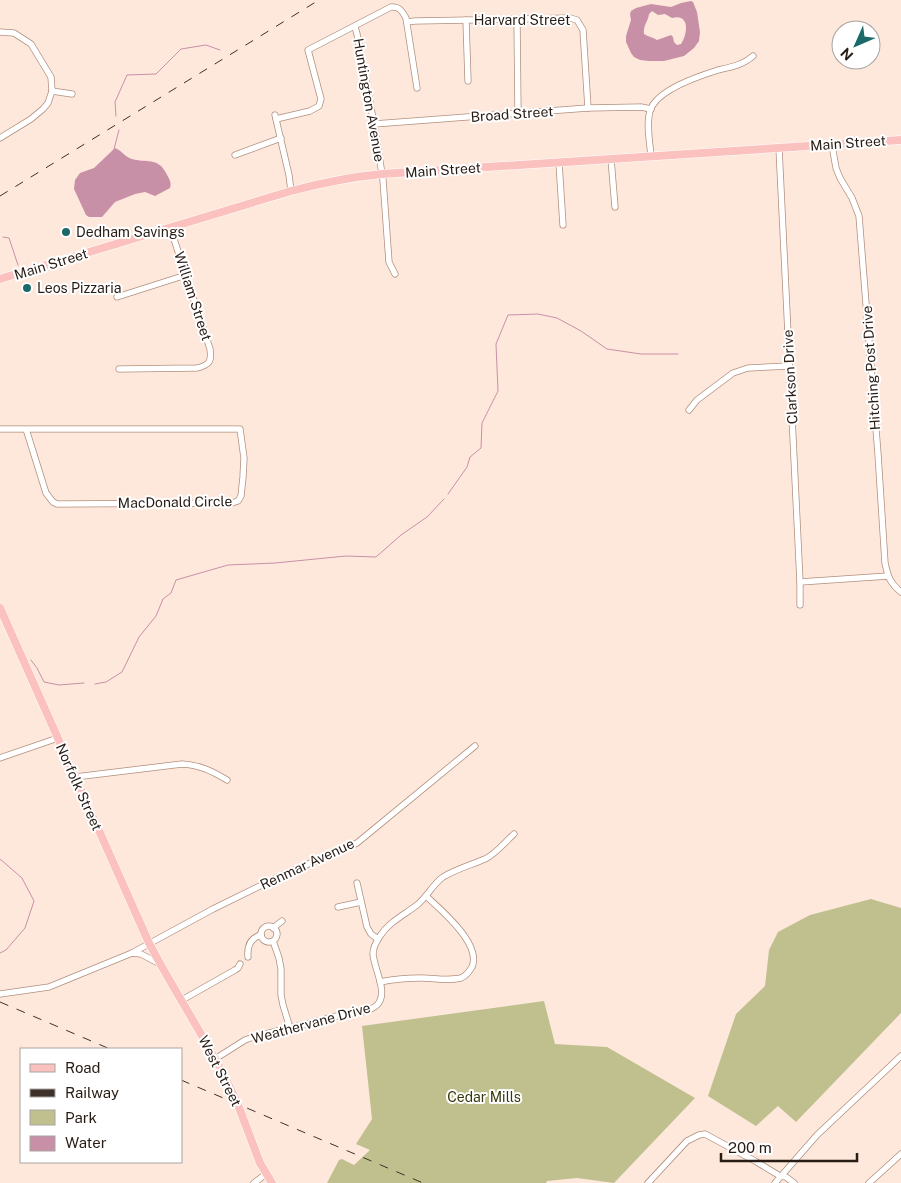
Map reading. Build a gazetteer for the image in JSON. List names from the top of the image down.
{
  "streets": {
    "main road": ["Main Street", "Norfolk Street", "West Street"],
    "street": [
      "Harvard Street",
      "Huntington Avenue",
      "Broad Street",
      "William Street",
      "Hitching Post Drive",
      "Clarkson Drive",
      "MacDonald Circle",
      "Renmar Avenue",
      "Weathervane Drive"
    ]
  },
  "crossings": [
    ["Harvard Street", "Broad Street"],
    ["Huntington Avenue", "Broad Street"],
    ["Huntington Avenue", "Main Street"],
    ["Main Street", "William Street"],
    ["Main Street", "Hitching Post Drive"],
    ["Main Street", "Clarkson Drive"],
    ["Norfolk Street", "Renmar Avenue"],
    ["Norfolk Street", "West Street"],
    ["Weathervane Drive", "West Street"]
  ],
  "parks": ["Cedar Mills"],
  "places": ["Dedham Savings", "Leos Pizzaria"],
  "legend": [
    "Road",
    "Railway",
    "Park",
    "Water"
  ],
  "scale_bar": "200 m",
  "north": "bottom left"
}
